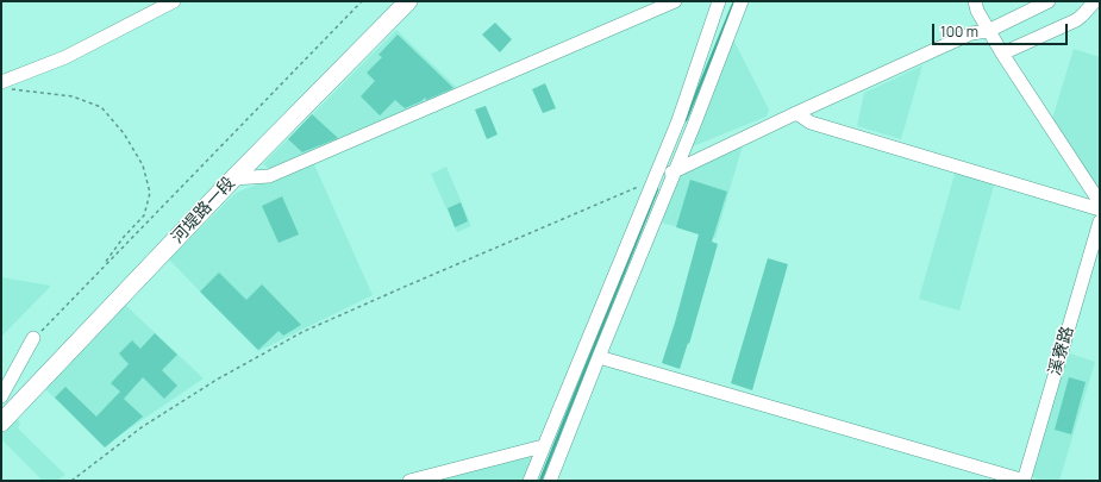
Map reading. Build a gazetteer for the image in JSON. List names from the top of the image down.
{
  "streets": {
    "main road": ["河堤路一段"],
    "street": ["溪寮路"]
  },
  "scale_bar": "100 m"
}
